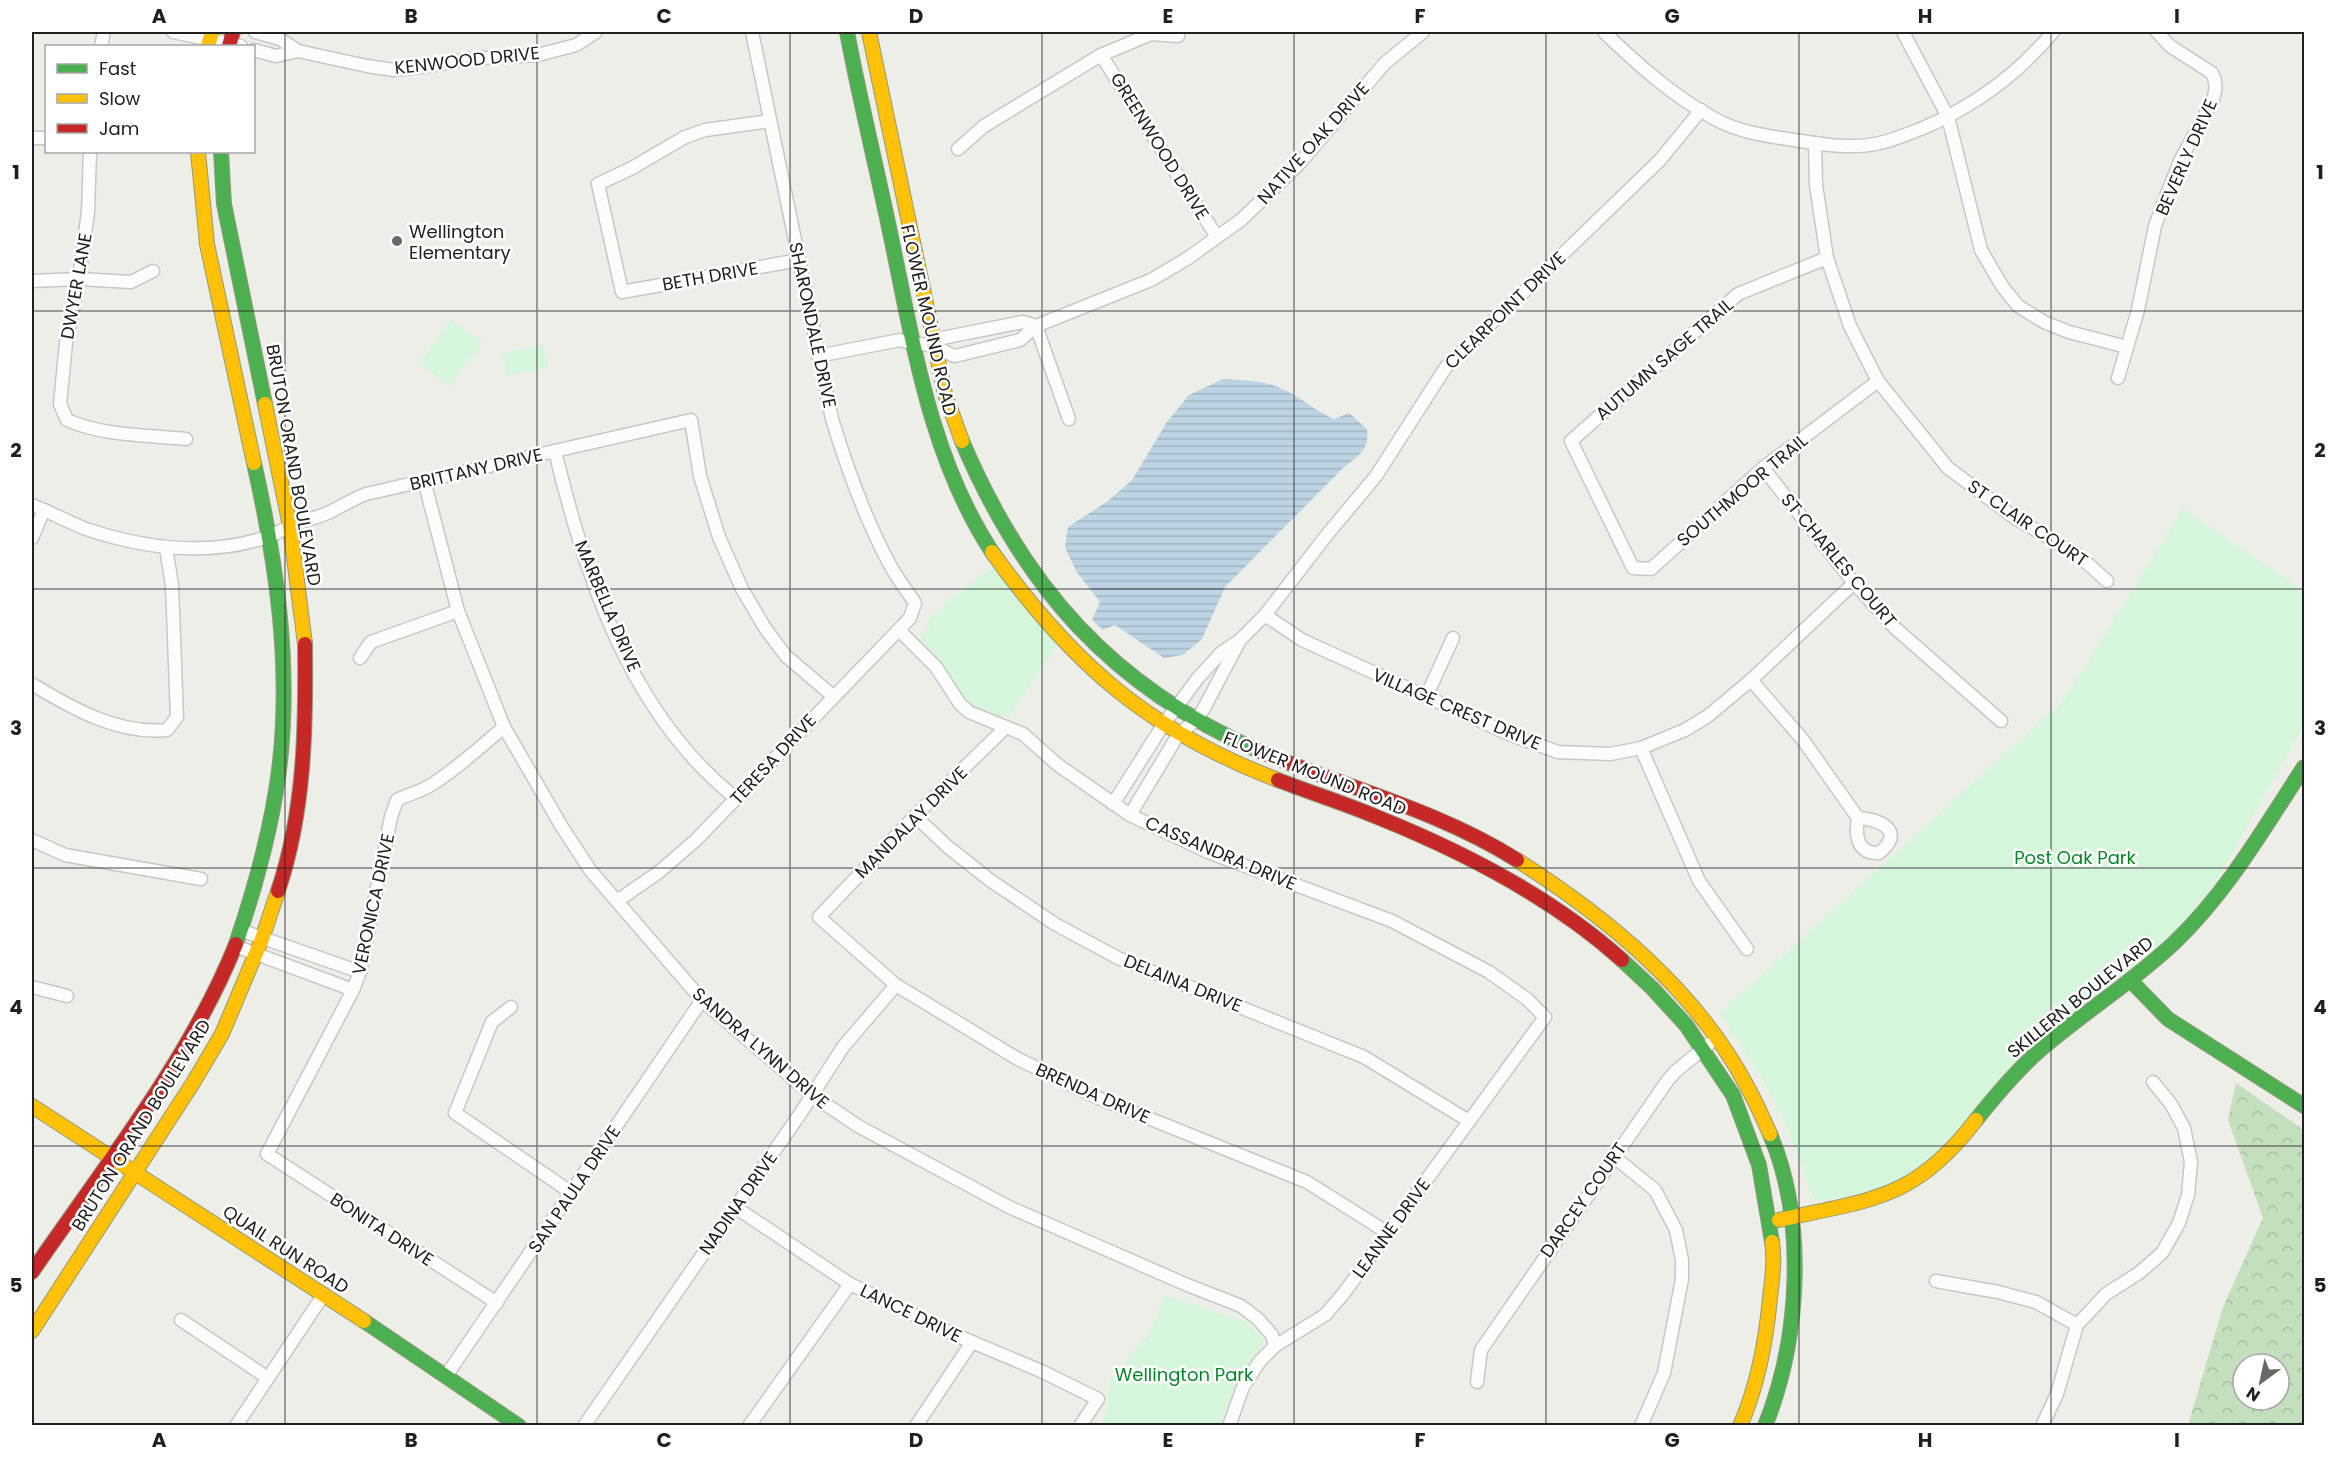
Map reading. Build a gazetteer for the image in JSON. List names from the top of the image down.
{
  "streets": {
    "main road": [
      "FLOWER MOUND ROAD",
      "BRUTON ORAND BOULEVARD",
      "SKILLERN BOULEVARD",
      "QUAIL RUN ROAD"
    ],
    "street": [
      "KENWOOD DRIVE",
      "NATIVE OAK DRIVE",
      "GREENWOOD DRIVE",
      "BEVERLY DRIVE",
      "BETH DRIVE",
      "DWYER LANE",
      "CLEARPOINT DRIVE",
      "SHARONDALE DRIVE",
      "AUTUMN SAGE TRAIL",
      "BRITTANY DRIVE",
      "SOUTHMOOR TRAIL",
      "ST CLAIR COURT",
      "ST CHARLES COURT",
      "MARBELLA DRIVE",
      "VILLAGE CREST DRIVE",
      "TERESA DRIVE",
      "MANDALAY DRIVE",
      "CASSANDRA DRIVE",
      "VERONICA DRIVE",
      "DELAINA DRIVE",
      "SANDRA LYNN DRIVE",
      "BRENDA DRIVE",
      "SAN PAULA DRIVE",
      "DARCEY COURT",
      "NADINA DRIVE",
      "LEANNE DRIVE",
      "BONITA DRIVE",
      "LANCE DRIVE"
    ]
  },
  "crossings": [
    ["NATIVE OAK DRIVE", "GREENWOOD DRIVE"],
    ["NATIVE OAK DRIVE", "FLOWER MOUND ROAD"],
    ["NATIVE OAK DRIVE", "SHARONDALE DRIVE"],
    ["BETH DRIVE", "SHARONDALE DRIVE"],
    ["CLEARPOINT DRIVE", "FLOWER MOUND ROAD"],
    ["CLEARPOINT DRIVE", "VILLAGE CREST DRIVE"],
    ["CLEARPOINT DRIVE", "CASSANDRA DRIVE"],
    ["FLOWER MOUND ROAD", "SKILLERN BOULEVARD"],
    ["FLOWER MOUND ROAD", "DARCEY COURT"],
    ["SHARONDALE DRIVE", "TERESA DRIVE"],
    ["AUTUMN SAGE TRAIL", "SOUTHMOOR TRAIL"],
    ["AUTUMN SAGE TRAIL", "ST CLAIR COURT"],
    ["BRUTON ORAND BOULEVARD", "BRITTANY DRIVE"],
    ["BRUTON ORAND BOULEVARD", "QUAIL RUN ROAD"],
    ["BRITTANY DRIVE", "MARBELLA DRIVE"],
    ["BRITTANY DRIVE", "TERESA DRIVE"],
    ["BRITTANY DRIVE", "SANDRA LYNN DRIVE"],
    ["SOUTHMOOR TRAIL", "ST CLAIR COURT"],
    ["SOUTHMOOR TRAIL", "ST CHARLES COURT"],
    ["ST CHARLES COURT", "VILLAGE CREST DRIVE"],
    ["MARBELLA DRIVE", "TERESA DRIVE"],
    ["TERESA DRIVE", "CASSANDRA DRIVE"],
    ["TERESA DRIVE", "SANDRA LYNN DRIVE"],
    ["MANDALAY DRIVE", "CASSANDRA DRIVE"],
    ["MANDALAY DRIVE", "DELAINA DRIVE"],
    ["MANDALAY DRIVE", "BRENDA DRIVE"],
    ["CASSANDRA DRIVE", "LEANNE DRIVE"],
    ["VERONICA DRIVE", "SANDRA LYNN DRIVE"],
    ["VERONICA DRIVE", "BONITA DRIVE"],
    ["DELAINA DRIVE", "LEANNE DRIVE"],
    ["SANDRA LYNN DRIVE", "SAN PAULA DRIVE"],
    ["SANDRA LYNN DRIVE", "NADINA DRIVE"],
    ["SANDRA LYNN DRIVE", "LEANNE DRIVE"],
    ["BRENDA DRIVE", "NADINA DRIVE"],
    ["BRENDA DRIVE", "LEANNE DRIVE"],
    ["SAN PAULA DRIVE", "BONITA DRIVE"],
    ["SAN PAULA DRIVE", "QUAIL RUN ROAD"],
    ["NADINA DRIVE", "LANCE DRIVE"]
  ],
  "parks": ["Post Oak Park", "Wellington Park"],
  "places": ["Wellington Elementary"],
  "legend": ["Fast", "Slow", "Jam"],
  "north": "bottom left",
  "grid": {
    "columns": [
      "A",
      "B",
      "C",
      "D",
      "E",
      "F",
      "G",
      "H",
      "I"
    ],
    "rows": [
      "1",
      "2",
      "3",
      "4",
      "5"
    ]
  }
}
